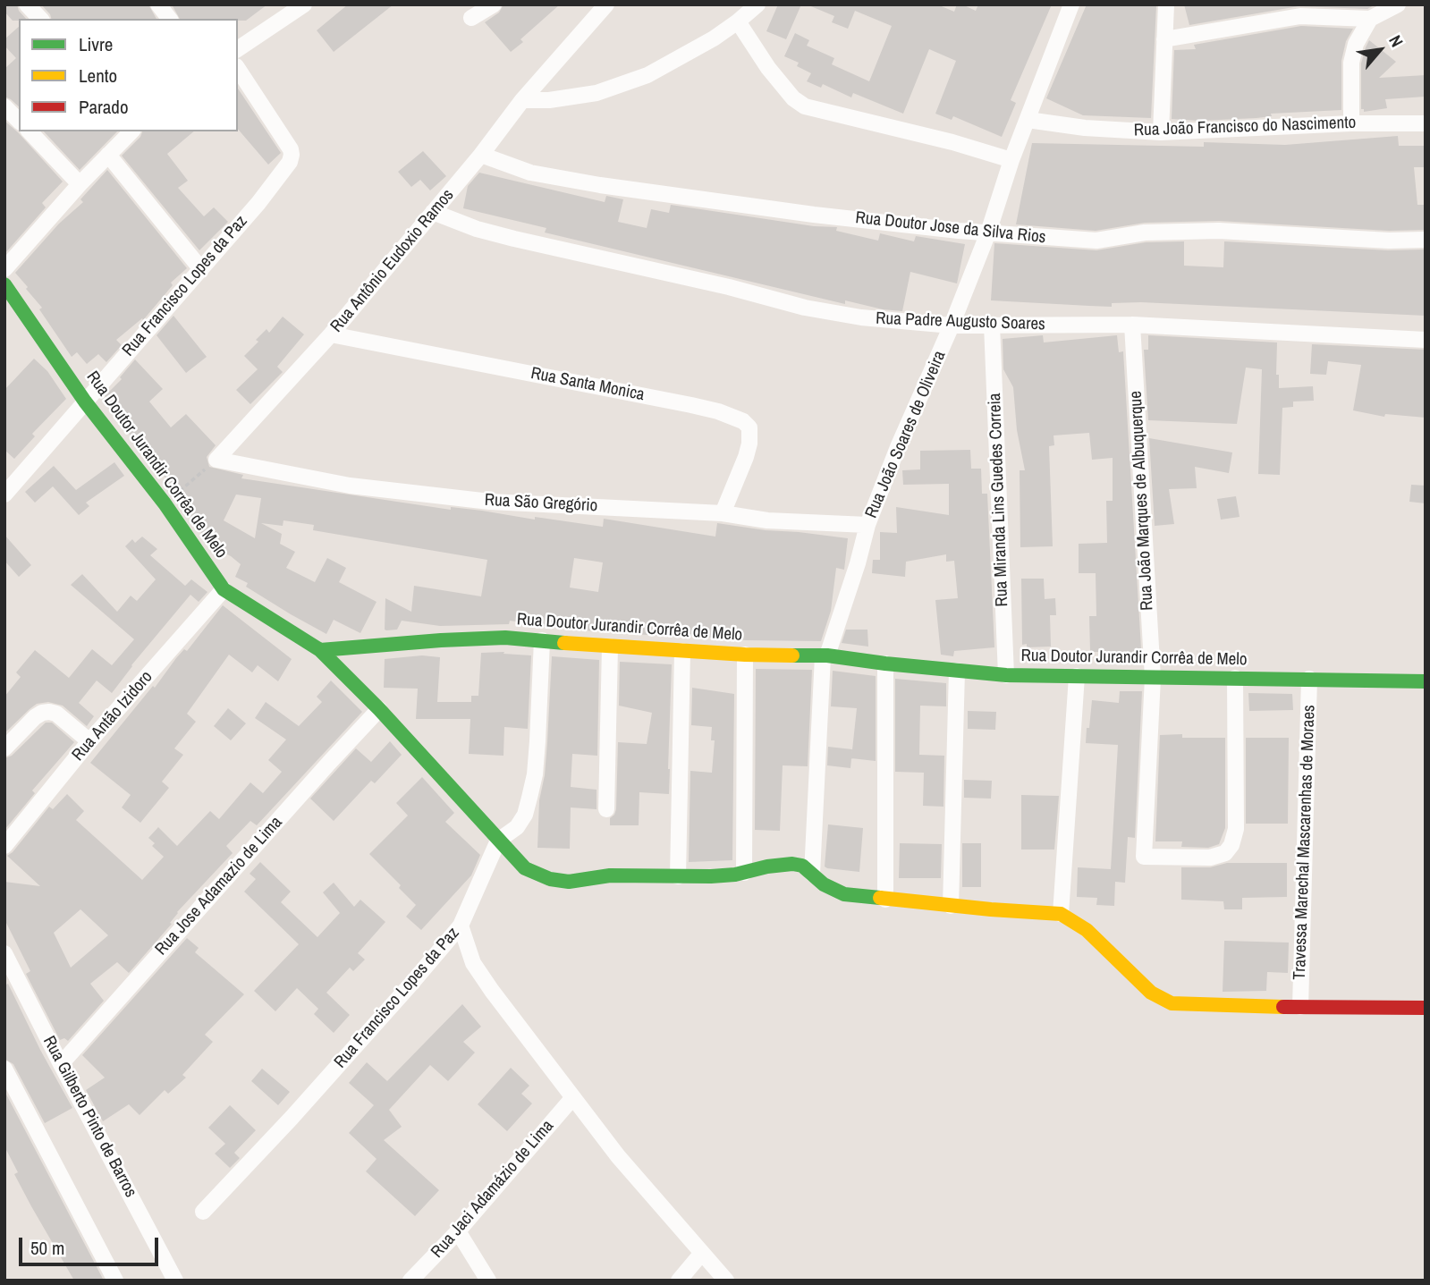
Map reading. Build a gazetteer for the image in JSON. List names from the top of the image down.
{
  "streets": {
    "street": [
      "Rua João Francisco do Nascimento",
      "Rua Doutor Jose da Silva Rios",
      "Rua Antônio Eudoxio Ramos",
      "Rua Francisco Lopes da Paz",
      "Rua Padre Augusto Soares",
      "Rua Santa Monica",
      "Rua João Soares de Oliveira",
      "Rua Doutor Jurandir Corrêa de Melo",
      "Rua Miranda Lins Guedes Correia",
      "Rua João Marques de Albuquerque",
      "Rua São Gregório",
      "Rua Antão Izidoro",
      "Travessa Marechal Mascarenhas de Moraes",
      "Rua Jose Adamazio de Lima",
      "Rua Gilberto Pinto de Barros",
      "Rua Jaci Adamázio de Lima"
    ]
  },
  "crossings": [
    ["Rua João Francisco do Nascimento", "Rua João Soares de Oliveira"],
    ["Rua Doutor Jose da Silva Rios", "Rua Antônio Eudoxio Ramos"],
    ["Rua Doutor Jose da Silva Rios", "Rua João Soares de Oliveira"],
    ["Rua Antônio Eudoxio Ramos", "Rua Padre Augusto Soares"],
    ["Rua Antônio Eudoxio Ramos", "Rua Santa Monica"],
    ["Rua Antônio Eudoxio Ramos", "Rua São Gregório"],
    ["Rua Francisco Lopes da Paz", "Rua Doutor Jurandir Corrêa de Melo"],
    ["Rua Padre Augusto Soares", "Rua João Soares de Oliveira"],
    ["Rua Padre Augusto Soares", "Rua Miranda Lins Guedes Correia"],
    ["Rua Padre Augusto Soares", "Rua João Marques de Albuquerque"],
    ["Rua Santa Monica", "Rua São Gregório"],
    ["Rua João Soares de Oliveira", "Rua Doutor Jurandir Corrêa de Melo"],
    ["Rua João Soares de Oliveira", "Rua São Gregório"],
    ["Rua Doutor Jurandir Corrêa de Melo", "Rua Miranda Lins Guedes Correia"],
    ["Rua Doutor Jurandir Corrêa de Melo", "Rua João Marques de Albuquerque"],
    ["Rua Doutor Jurandir Corrêa de Melo", "Rua Antão Izidoro"],
    ["Rua Doutor Jurandir Corrêa de Melo", "Travessa Marechal Mascarenhas de Moraes"],
    ["Rua Jose Adamazio de Lima", "Rua Gilberto Pinto de Barros"]
  ],
  "legend": ["Livre", "Lento", "Parado"],
  "scale_bar": "50 m",
  "north": "top right"
}
